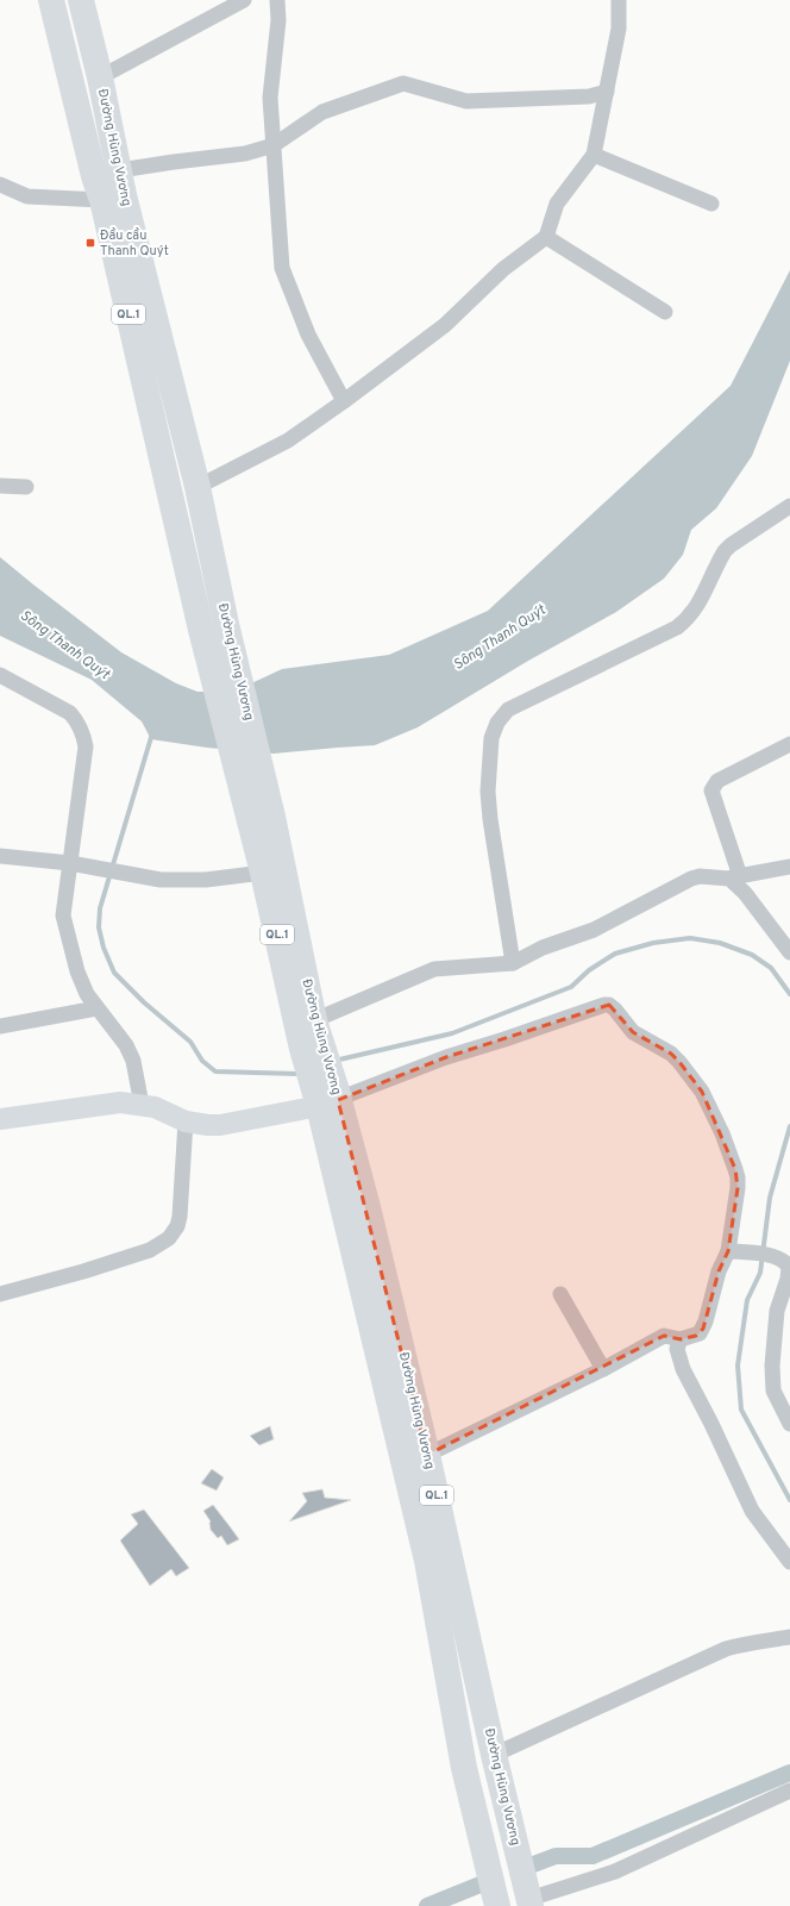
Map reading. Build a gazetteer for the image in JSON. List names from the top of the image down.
{
  "streets": {
    "highway": ["Đường Hùng Vương", "QL.1"]
  },
  "water": ["Sông Thanh Quýt"],
  "places": {
    "transit": ["Đầu cầu Thanh Quýt"]
  }
}
